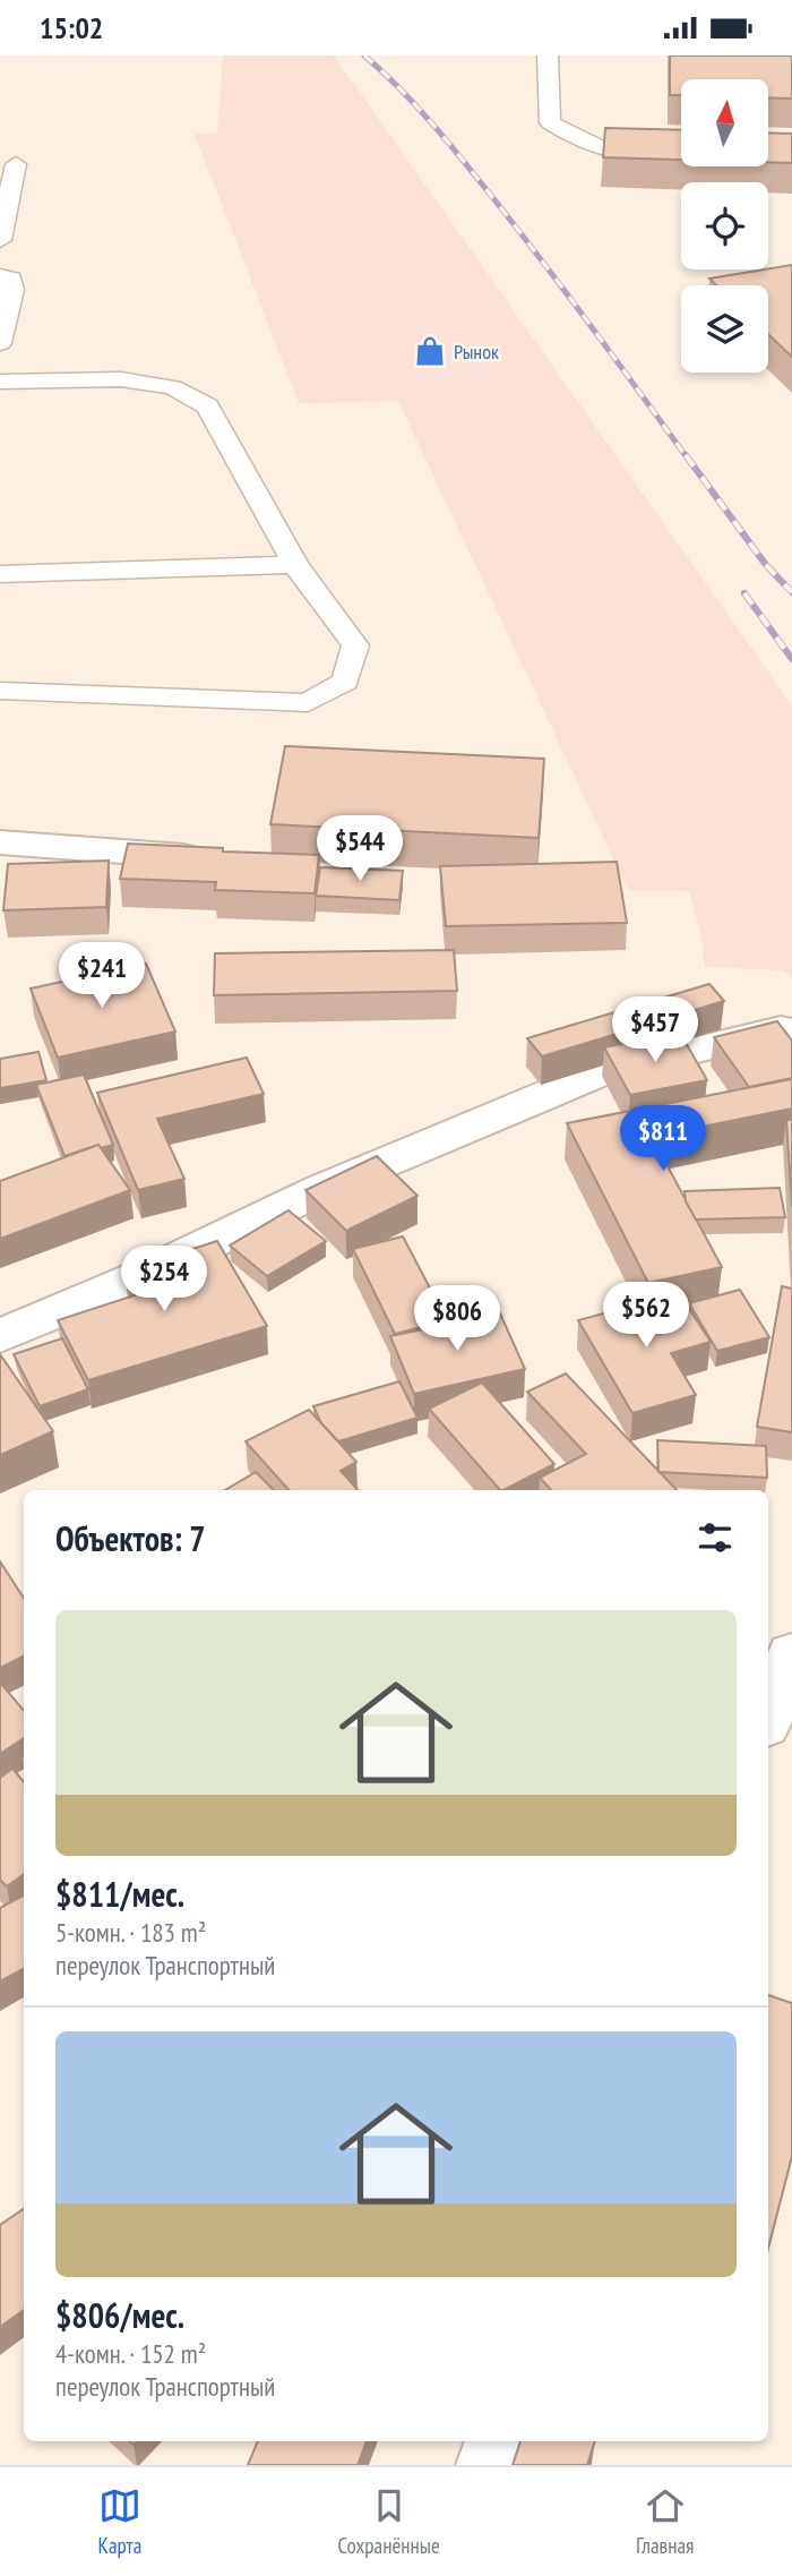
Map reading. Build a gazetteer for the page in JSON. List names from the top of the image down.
{
  "places": {
    "shop": ["Рынок"]
  },
  "north": "top",
  "page": {
    "status": "15:02",
    "price": [
      "$544",
      "$241",
      "$457",
      "$811",
      "$254",
      "$562",
      "$806"
    ],
    "heading": "Объектов: 7",
    "list": [
      {
        "name": "$811/мес.",
        "note": "5-комн. · 183 m² · переулок Транспортный"
      },
      {
        "name": "$806/мес.",
        "note": "4-комн. · 152 m² · переулок Транспортный"
      }
    ],
    "tabs": ["Карта", "Сохранённые", "Главная"]
  }
}
